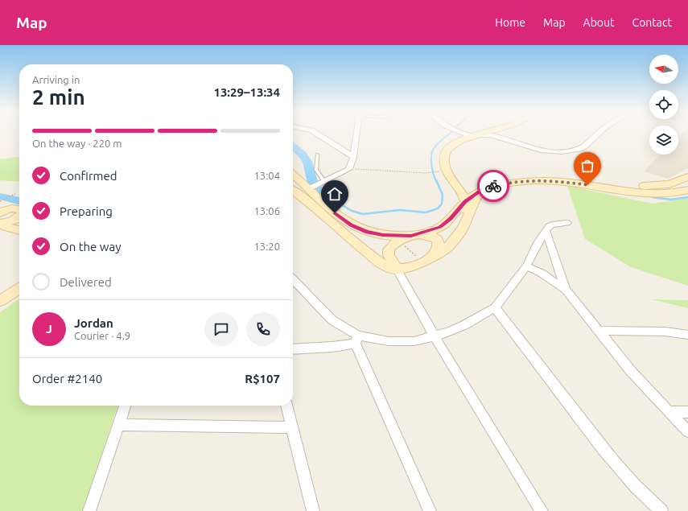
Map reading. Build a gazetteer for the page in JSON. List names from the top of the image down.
{
  "north": "left",
  "page": {
    "header": "Map",
    "nav": [
      "Home",
      "Map",
      "About",
      "Contact"
    ],
    "heading": ["2 min", "Arriving in", "13:29–13:34"],
    "panel": [
      "Jordan",
      "Courier · 4.9",
      "Order #2140",
      "R$107"
    ],
    "bar": "On the way · 220 m",
    "list": [
      ["Confirmed", "13:04"],
      ["Preparing", "13:06"],
      ["On the way", "13:20"],
      "Delivered"
    ],
    "round": "J"
  }
}
